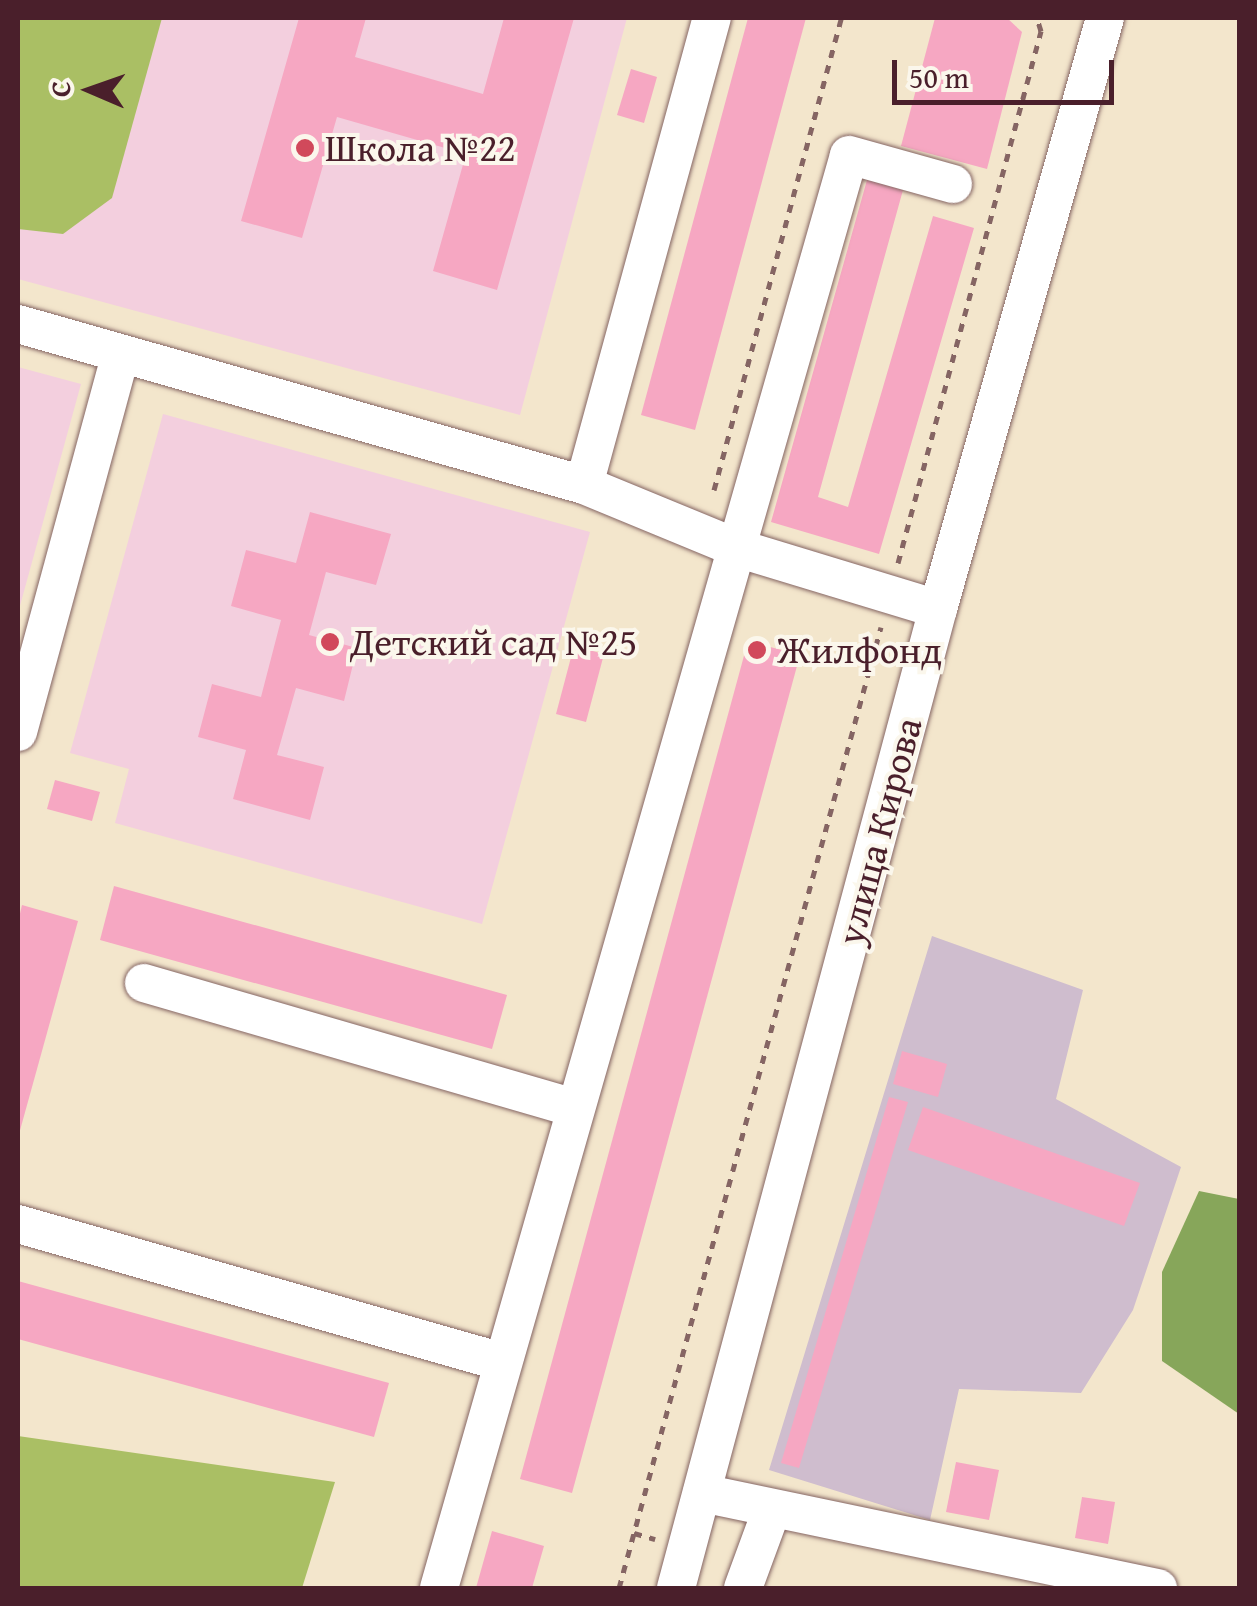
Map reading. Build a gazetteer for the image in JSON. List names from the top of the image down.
{
  "streets": {
    "street": ["улица Кирова"]
  },
  "places": ["Школа №22", "Детский сад №25", "Жилфонд"],
  "scale_bar": "50 m",
  "north": "left"
}
